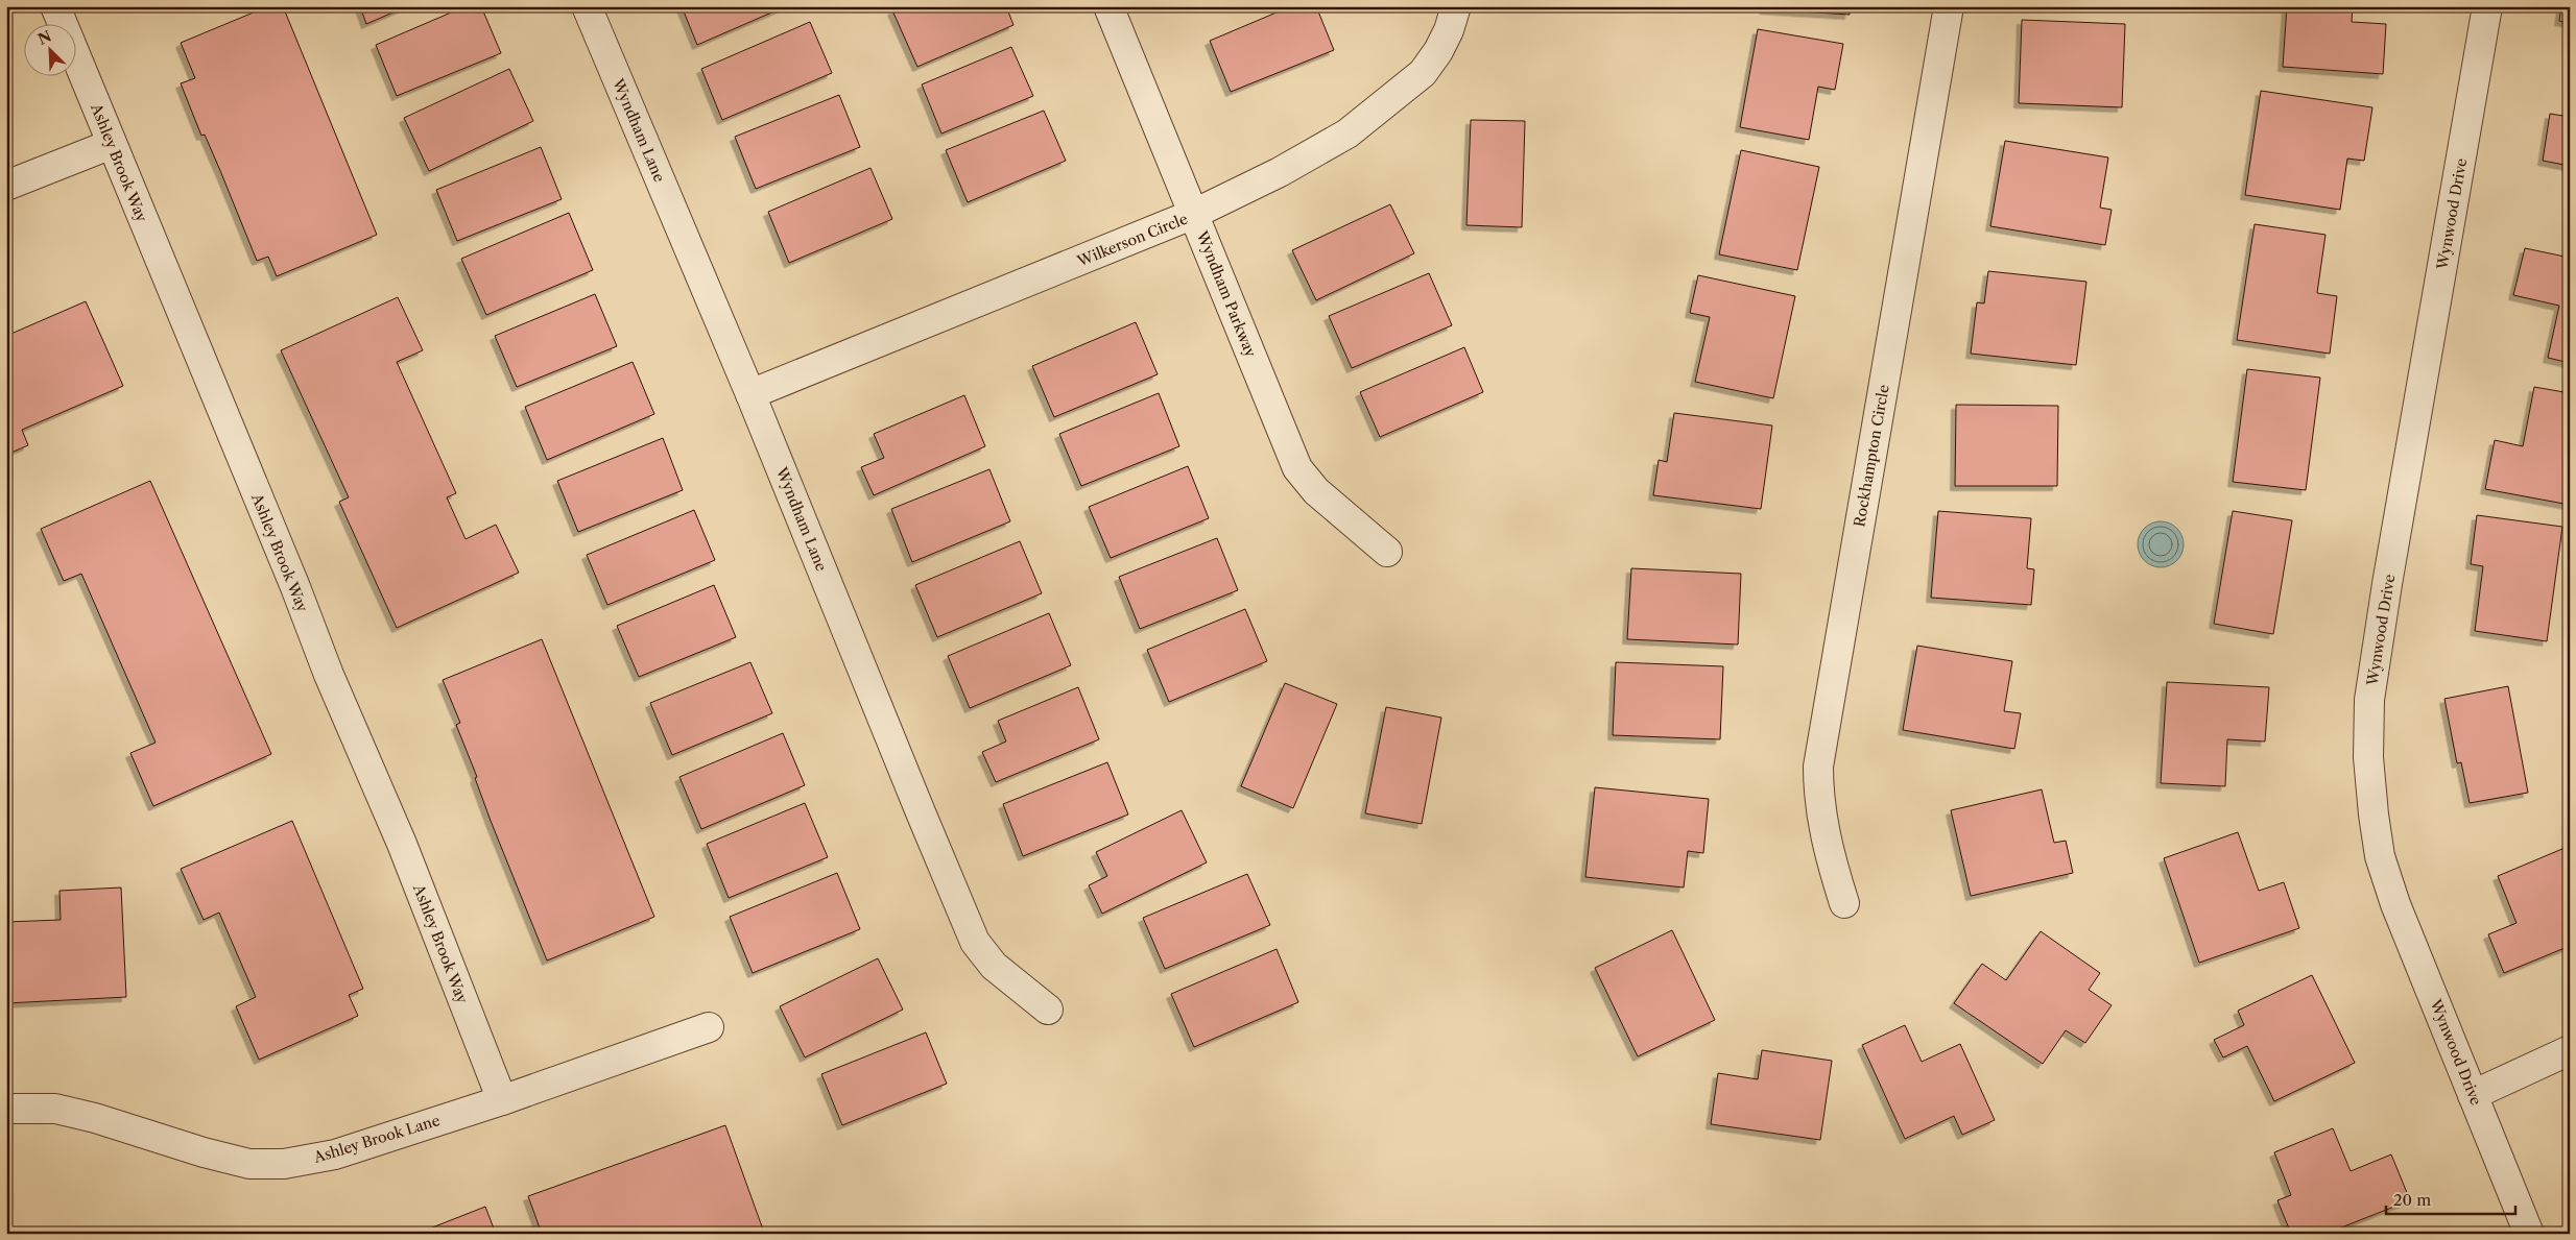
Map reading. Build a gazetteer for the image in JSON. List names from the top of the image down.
{
  "streets": {
    "street": [
      "Wyndham Lane",
      "Ashley Brook Way",
      "Wynwood Drive",
      "Wilkerson Circle",
      "Wyndham Parkway",
      "Rockhampton Circle",
      "Ashley Brook Lane"
    ]
  },
  "crossings": [
    ["Wyndham Lane", "Wilkerson Circle"],
    ["Ashley Brook Way", "Ashley Brook Lane"],
    ["Wilkerson Circle", "Wyndham Parkway"]
  ],
  "scale_bar": "20 m",
  "north": "top left"
}
